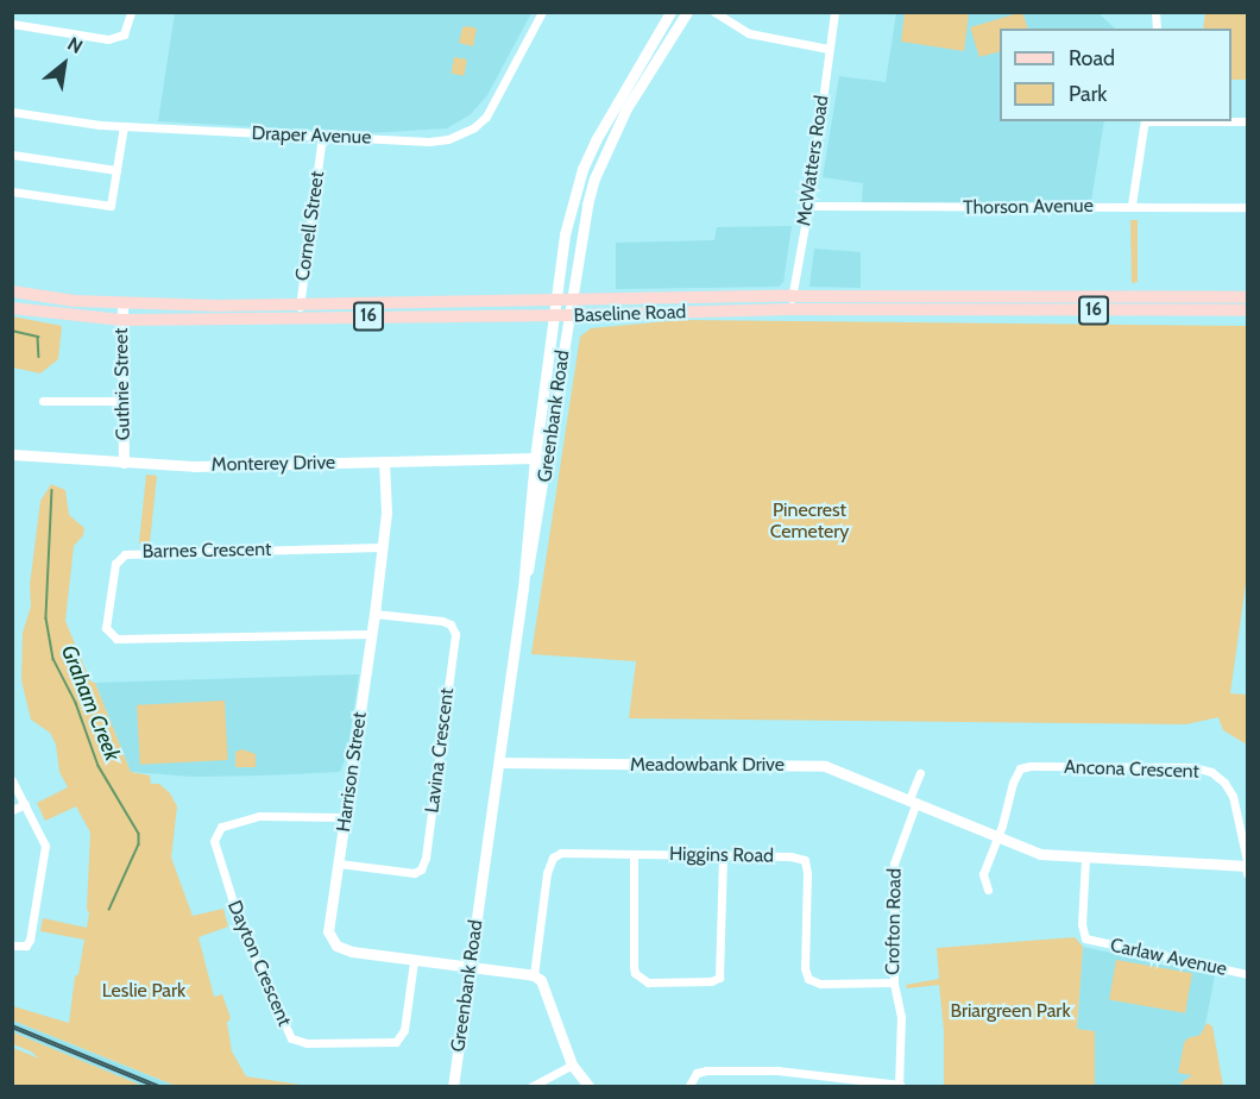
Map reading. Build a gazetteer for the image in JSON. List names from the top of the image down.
{
  "streets": {
    "main road": ["16", "Baseline Road"],
    "street": [
      "Draper Avenue",
      "McWatters Road",
      "Thorson Avenue",
      "Cornell Street",
      "Guthrie Street",
      "Greenbank Road",
      "Monterey Drive",
      "Barnes Crescent",
      "Lavina Crescent",
      "Meadowbank Drive",
      "Ancona Crescent",
      "Harrison Street",
      "Higgins Road",
      "Crofton Road",
      "Carlaw Avenue",
      "Dayton Crescent"
    ]
  },
  "crossings": [
    ["Draper Avenue", "Cornell Street"],
    ["McWatters Road", "Thorson Avenue"],
    ["McWatters Road", "Baseline Road"],
    ["Cornell Street", "Baseline Road"],
    ["Baseline Road", "Guthrie Street"],
    ["Baseline Road", "Greenbank Road"],
    ["Guthrie Street", "Monterey Drive"],
    ["Greenbank Road", "Monterey Drive"],
    ["Greenbank Road", "Meadowbank Drive"],
    ["Greenbank Road", "Harrison Street"],
    ["Monterey Drive", "Harrison Street"],
    ["Barnes Crescent", "Harrison Street"],
    ["Lavina Crescent", "Harrison Street"],
    ["Meadowbank Drive", "Ancona Crescent"],
    ["Meadowbank Drive", "Crofton Road"],
    ["Meadowbank Drive", "Carlaw Avenue"],
    ["Harrison Street", "Higgins Road"],
    ["Harrison Street", "Dayton Crescent"],
    ["Higgins Road", "Crofton Road"]
  ],
  "water": ["Graham Creek"],
  "parks": ["Pinecrest Cemetery", "Leslie Park", "Briargreen Park"],
  "legend": ["Road", "Park"],
  "north": "top right"
}
